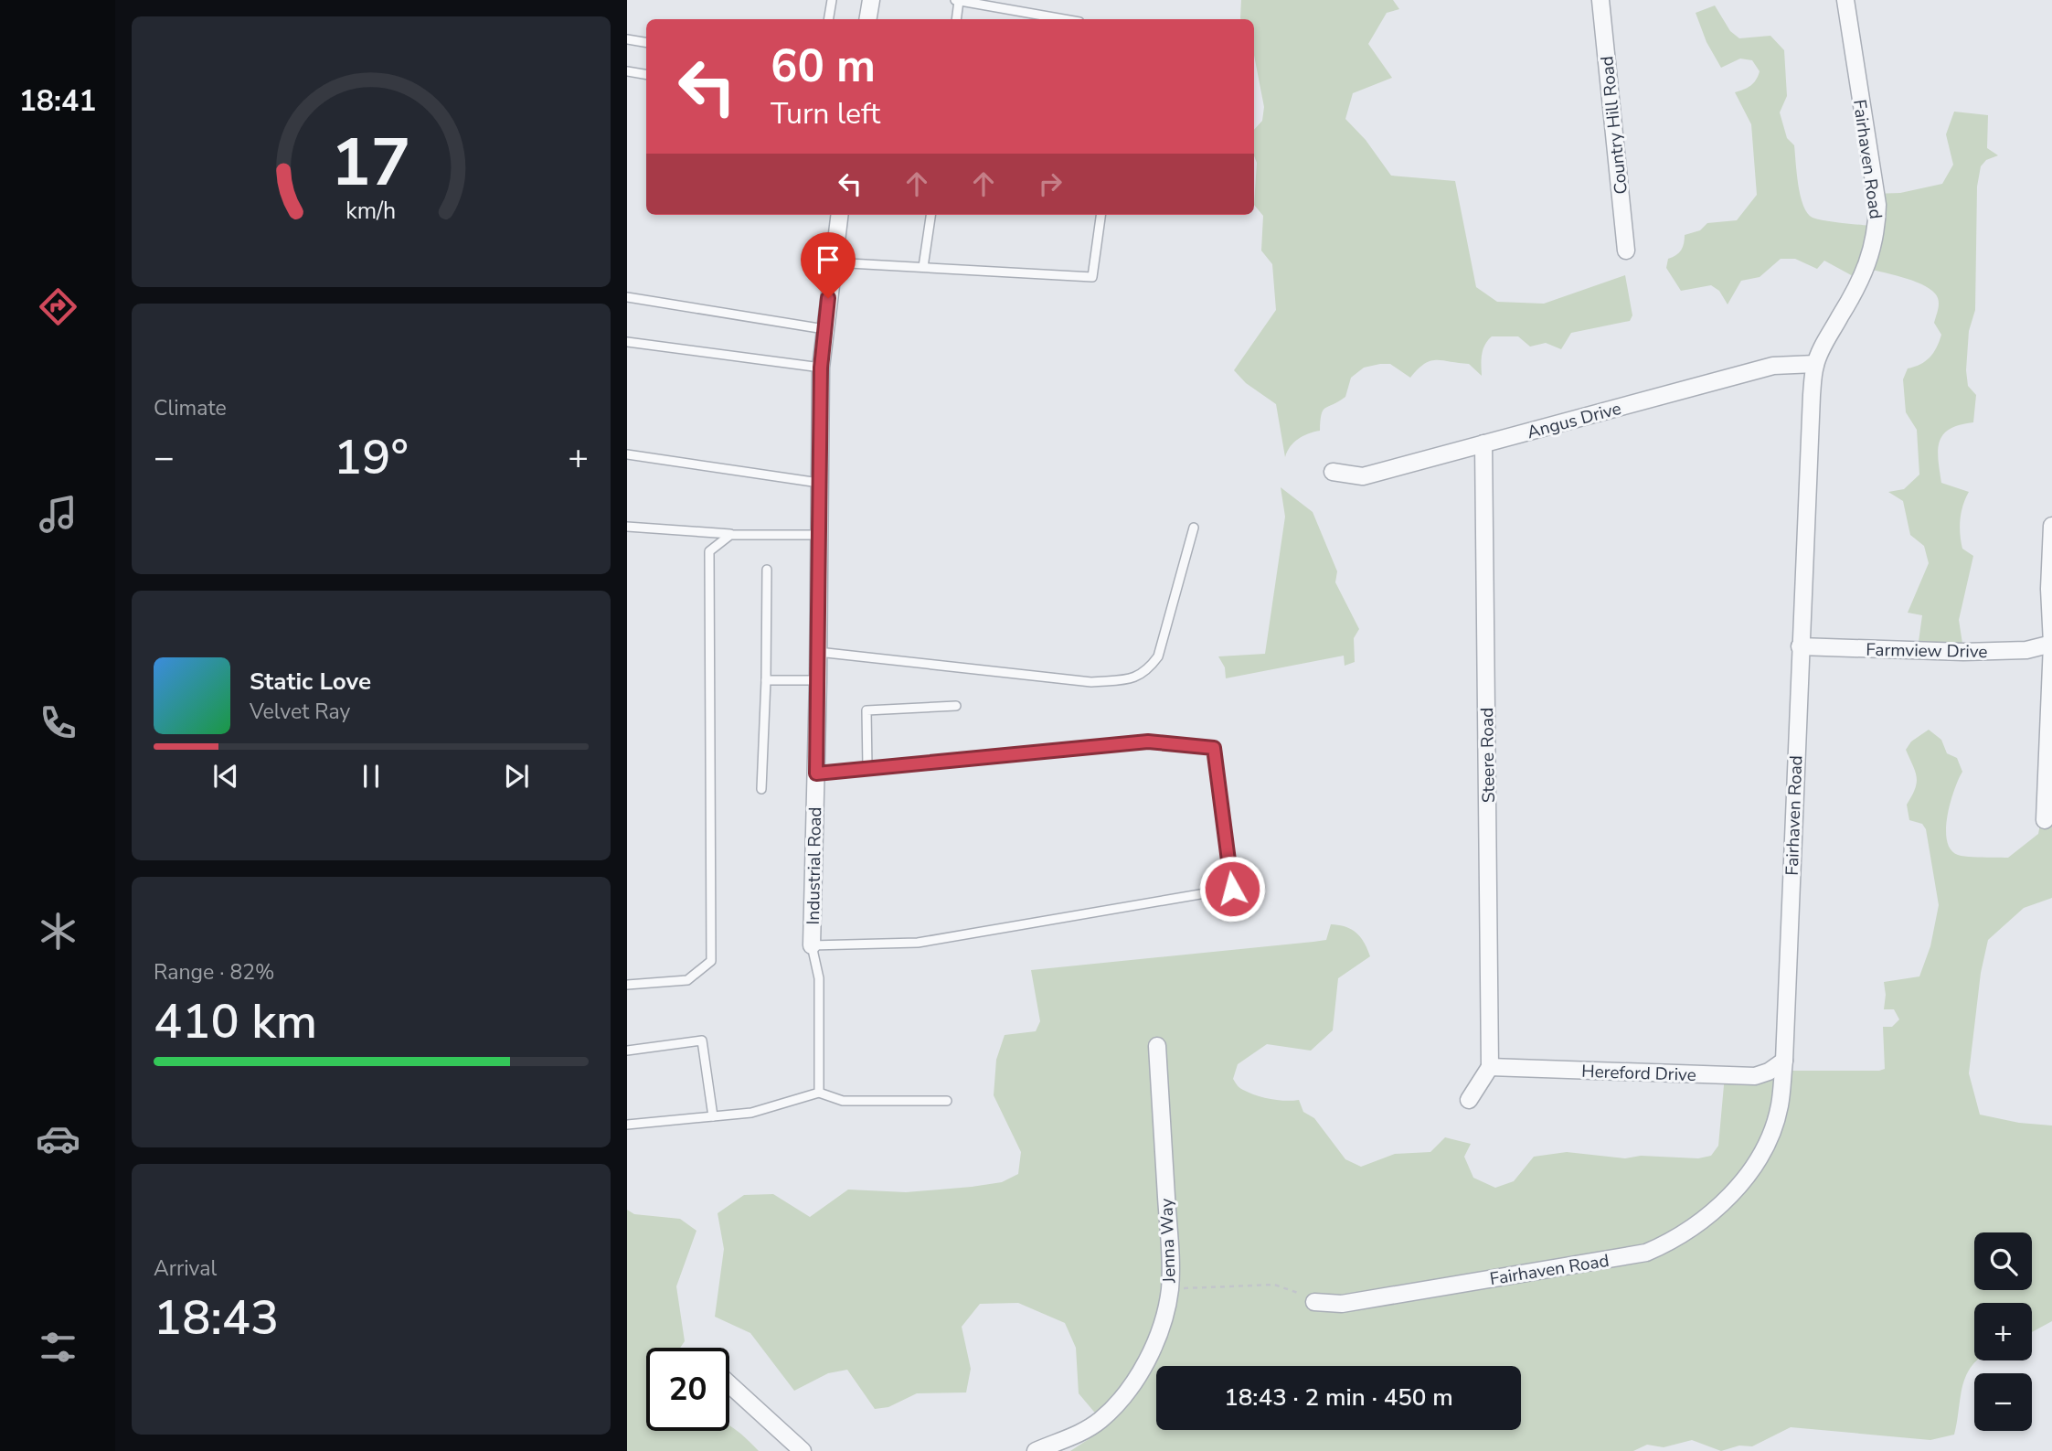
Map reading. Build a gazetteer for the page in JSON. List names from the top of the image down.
{
  "streets": {
    "street": [
      "Country Hill Road",
      "Fairhaven Road",
      "Angus Drive",
      "Farmview Drive",
      "Steere Road",
      "Industrial Road",
      "Hereford Drive",
      "Jenna Way"
    ]
  },
  "crossings": [
    ["Fairhaven Road", "Angus Drive"],
    ["Fairhaven Road", "Farmview Drive"],
    ["Fairhaven Road", "Hereford Drive"],
    ["Angus Drive", "Steere Road"],
    ["Steere Road", "Hereford Drive"]
  ],
  "page": {
    "tabs": "18:41",
    "turn": ["60 m", "Turn left"],
    "tile": [
      "Climate",
      ["Range · 82%", "410 km"],
      ["Arrival", "18:43"]
    ],
    "heat": ["−", "19°", "+"],
    "song": ["Static Love", "Velvet Ray"],
    "map_buttons": ["+", "−"],
    "limit": "20",
    "trip": "18:43 · 2 min · 450 m",
    "gauge": ["17", "km/h"]
  }
}
